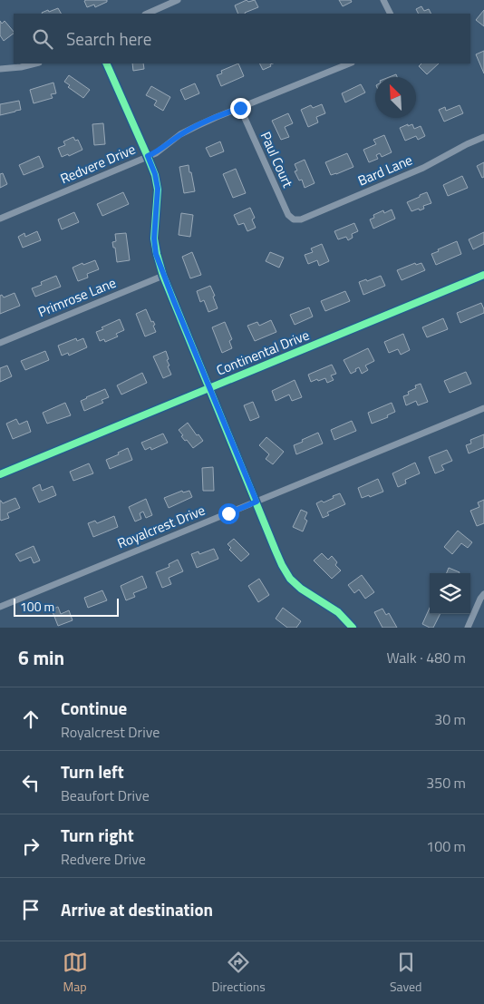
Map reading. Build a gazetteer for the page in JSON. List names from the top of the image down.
{
  "streets": {
    "street": [
      "Paul Court",
      "Redvere Drive",
      "Bard Lane",
      "Primrose Lane",
      "Continental Drive",
      "Royalcrest Drive"
    ]
  },
  "crossings": [
    ["Paul Court", "Redvere Drive"],
    ["Paul Court", "Bard Lane"]
  ],
  "scale_bar": "100 m",
  "north": "top left",
  "page": {
    "search": "Search here",
    "scale": "100 m",
    "heading": ["6 min", "Walk · 480 m"],
    "list": [
      ["Continue", "Royalcrest Drive", "30 m"],
      ["Turn left", "Beaufort Drive", "350 m"],
      ["Turn right", "Redvere Drive", "100 m"],
      "Arrive at destination"
    ],
    "nav": ["Map", "Directions", "Saved"]
  }
}
